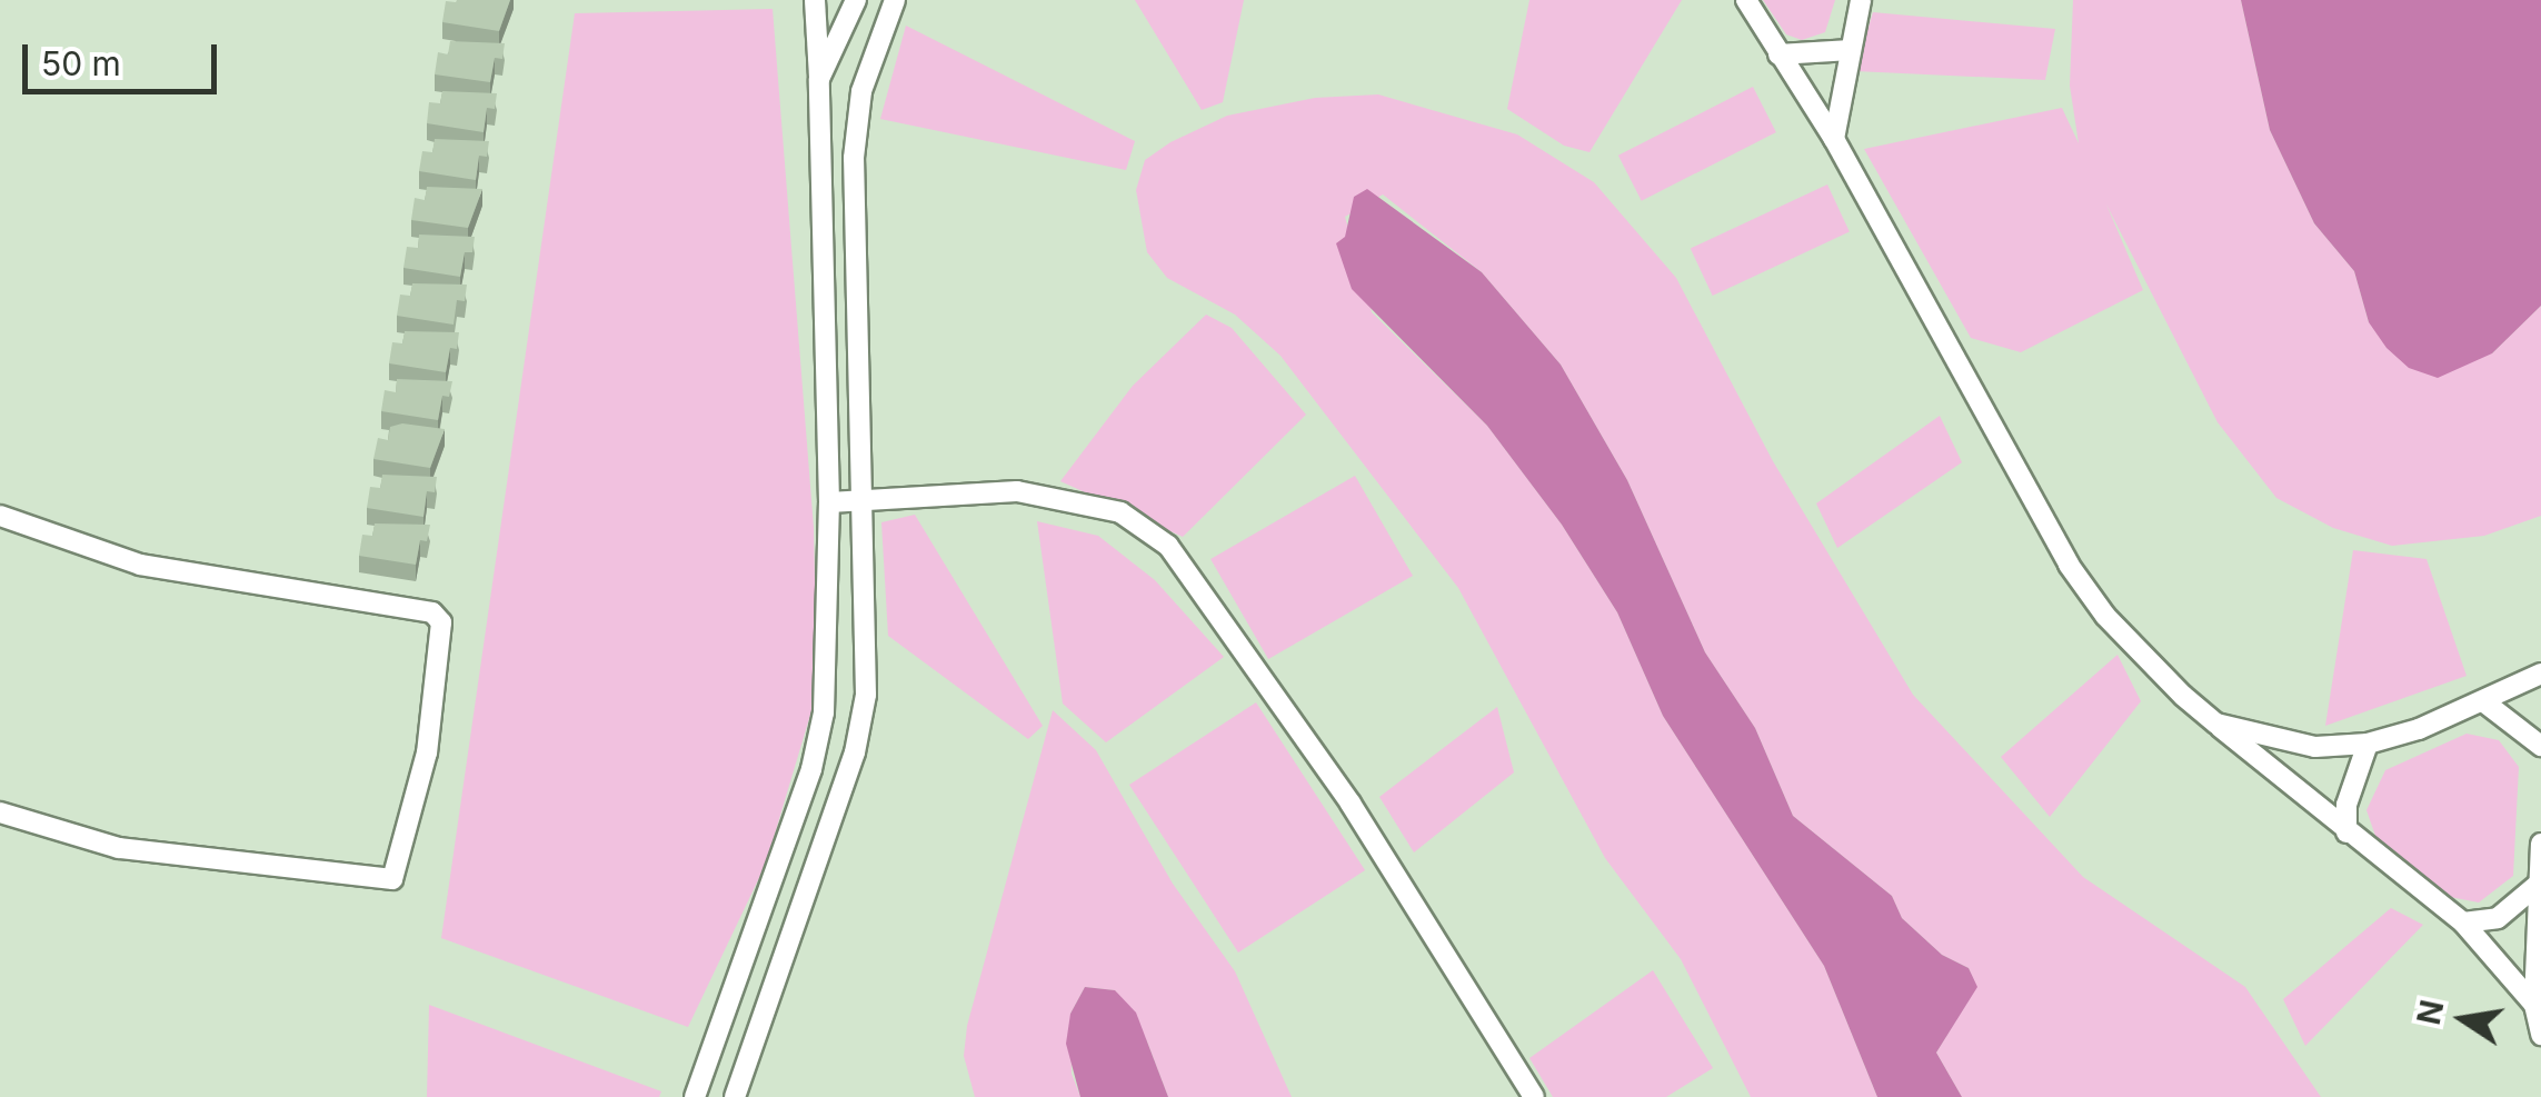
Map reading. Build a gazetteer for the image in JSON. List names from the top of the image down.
{
  "scale_bar": "50 m",
  "north": "left"
}
